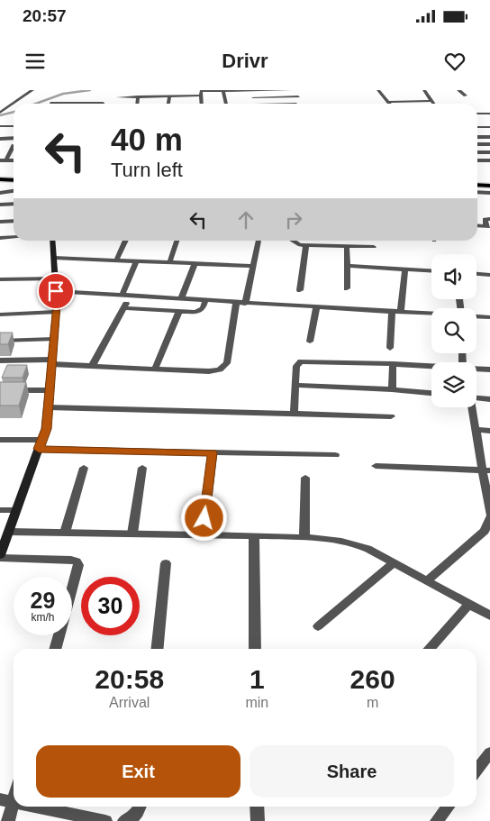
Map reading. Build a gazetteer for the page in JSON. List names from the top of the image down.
{
  "page": {
    "status": "20:57",
    "header": "Drivr",
    "turn": ["40 m", "Turn left"],
    "speed": "29 km/h",
    "limit": "30",
    "eta": [
      "20:58",
      "Arrival",
      "1",
      "min",
      "260",
      "m"
    ],
    "buttons": ["Exit", "Share"]
  }
}
